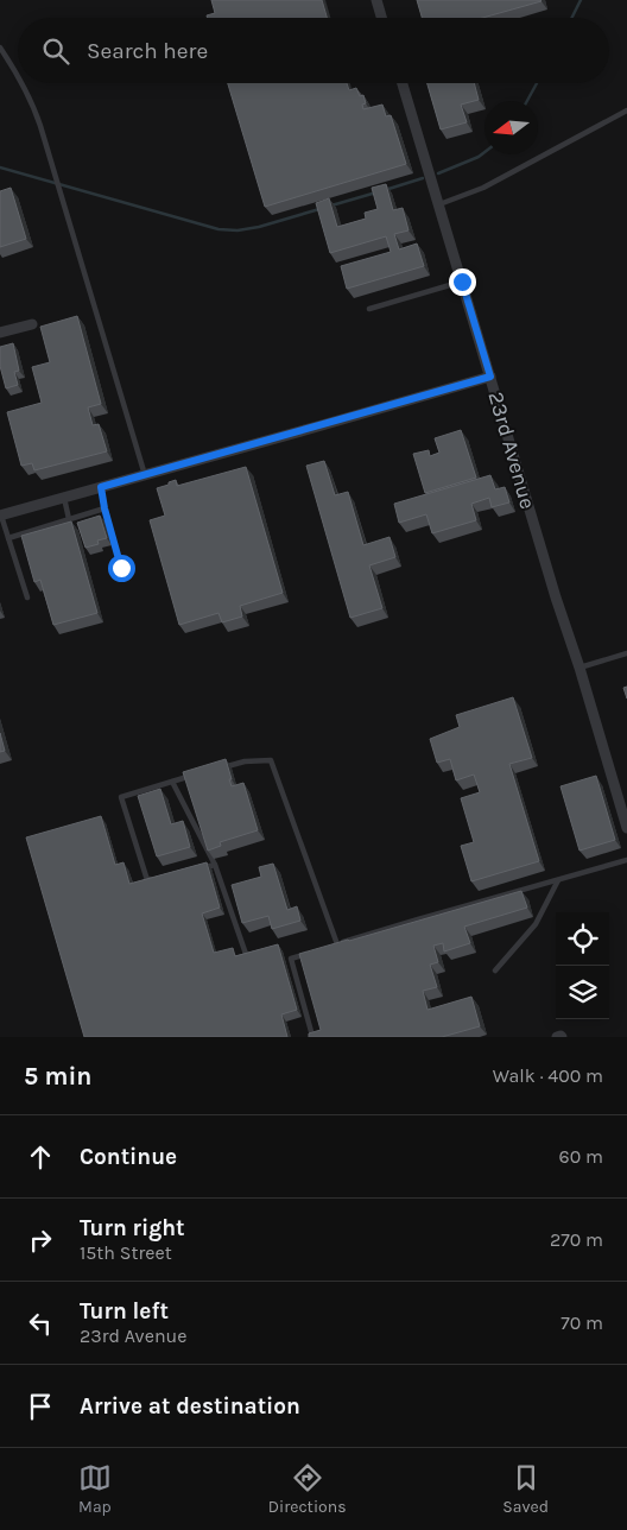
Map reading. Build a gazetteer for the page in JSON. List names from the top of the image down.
{
  "streets": {
    "street": ["23rd Avenue"]
  },
  "north": "left",
  "page": {
    "search": "Search here",
    "heading": ["5 min", "Walk · 400 m"],
    "list": [
      ["Continue", "60 m"],
      ["Turn right", "15th Street", "270 m"],
      ["Turn left", "23rd Avenue", "70 m"],
      "Arrive at destination"
    ],
    "nav": ["Map", "Directions", "Saved"]
  }
}
